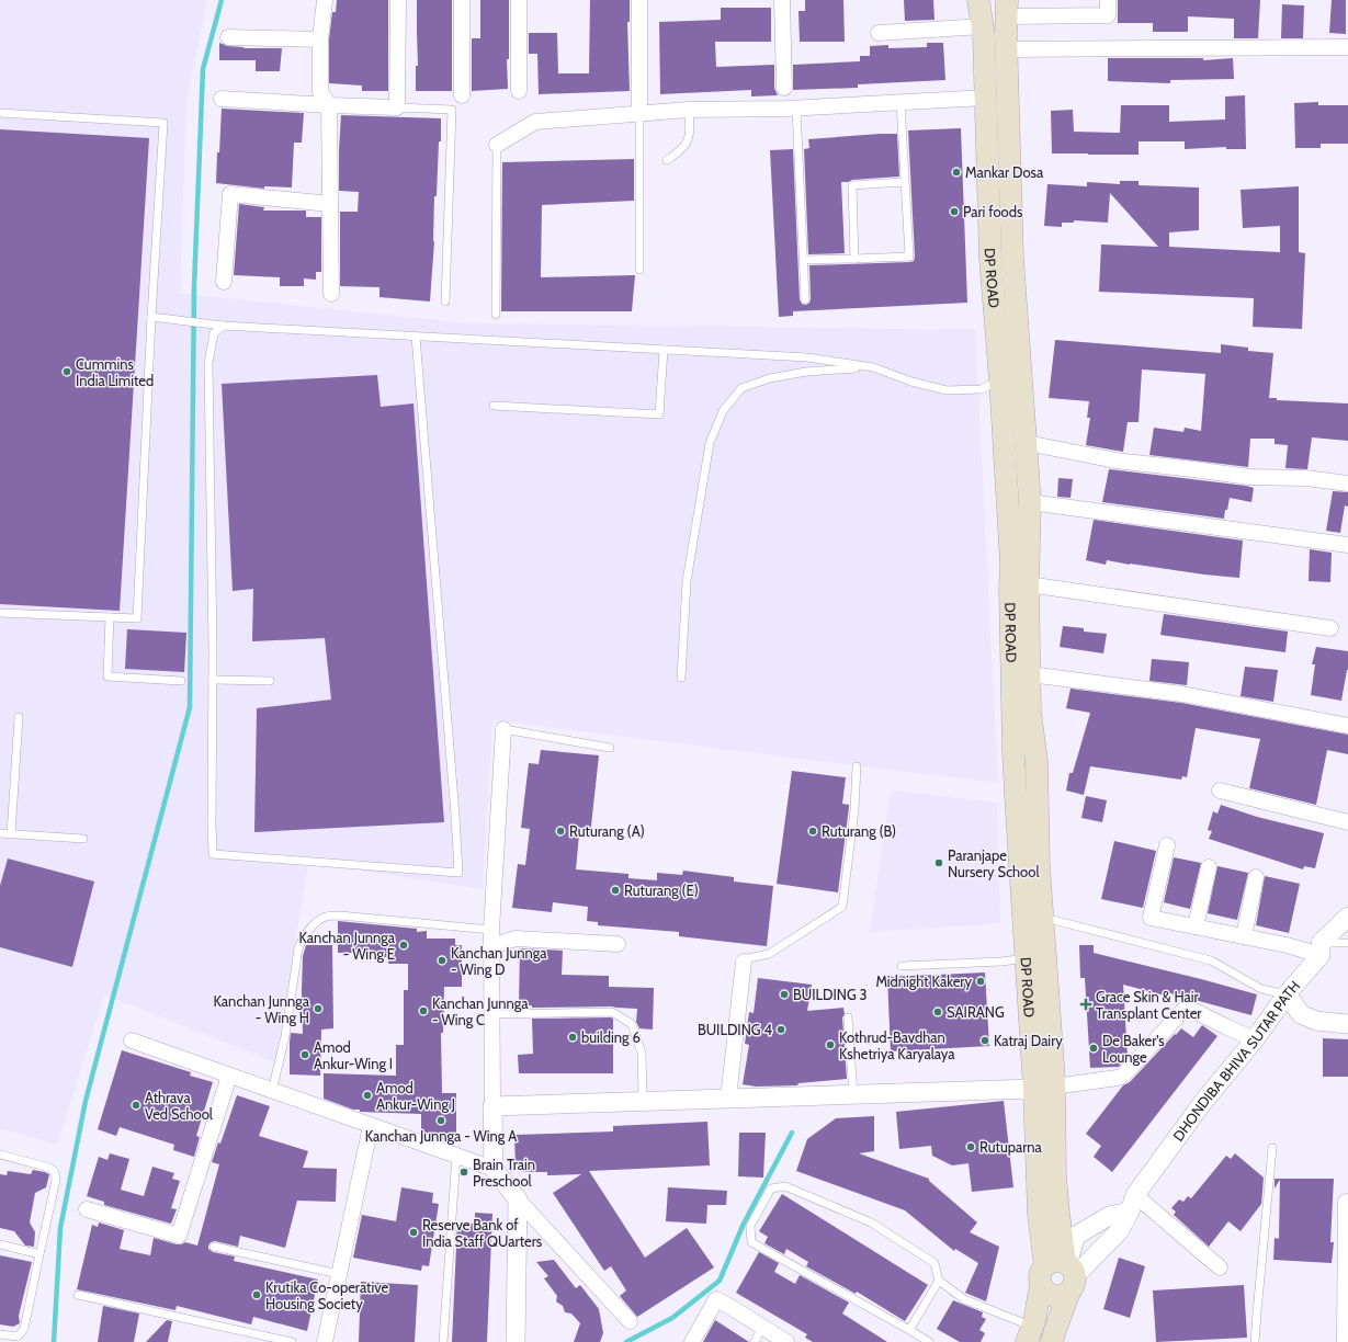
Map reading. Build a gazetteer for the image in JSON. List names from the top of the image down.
{
  "streets": {
    "main road": ["DP ROAD"],
    "street": ["DHONDIBA BHIVA SUTAR PATH"]
  },
  "crossings": [
    ["DP ROAD", "DHONDIBA BHIVA SUTAR PATH"]
  ],
  "places": {
    "other": [
      "Mankar Dosa",
      "Pari foods",
      "Cummins India Limited",
      "Ruturang (A)",
      "Ruturang (B)",
      "Paranjape Nursery School",
      "Ruturang (E)",
      "Kanchan Junnga - Wing E",
      "Kanchan Junnga - Wing D",
      "Midnight Kakery",
      "BUILDING 3",
      "Kanchan Junnga - Wing H",
      "Kanchan Junnga - Wing C",
      "SAIRANG",
      "BUILDING 4",
      "building 6",
      "Katraj Dairy",
      "Kothrud-Bavdhan Kshetriya Karyalaya",
      "De Baker's Lounge",
      "Amod Ankur-Wing I",
      "Amod Ankur-Wing J",
      "Athrava Ved School",
      "Kanchan Junnga - Wing A",
      "Rutuparna",
      "Brain Train Preschool",
      "Reserve Bank of India Staff QUarters",
      "Krutika Co-operative Housing Society"
    ],
    "health": ["Grace Skin & Hair Transplant Center"]
  }
}
